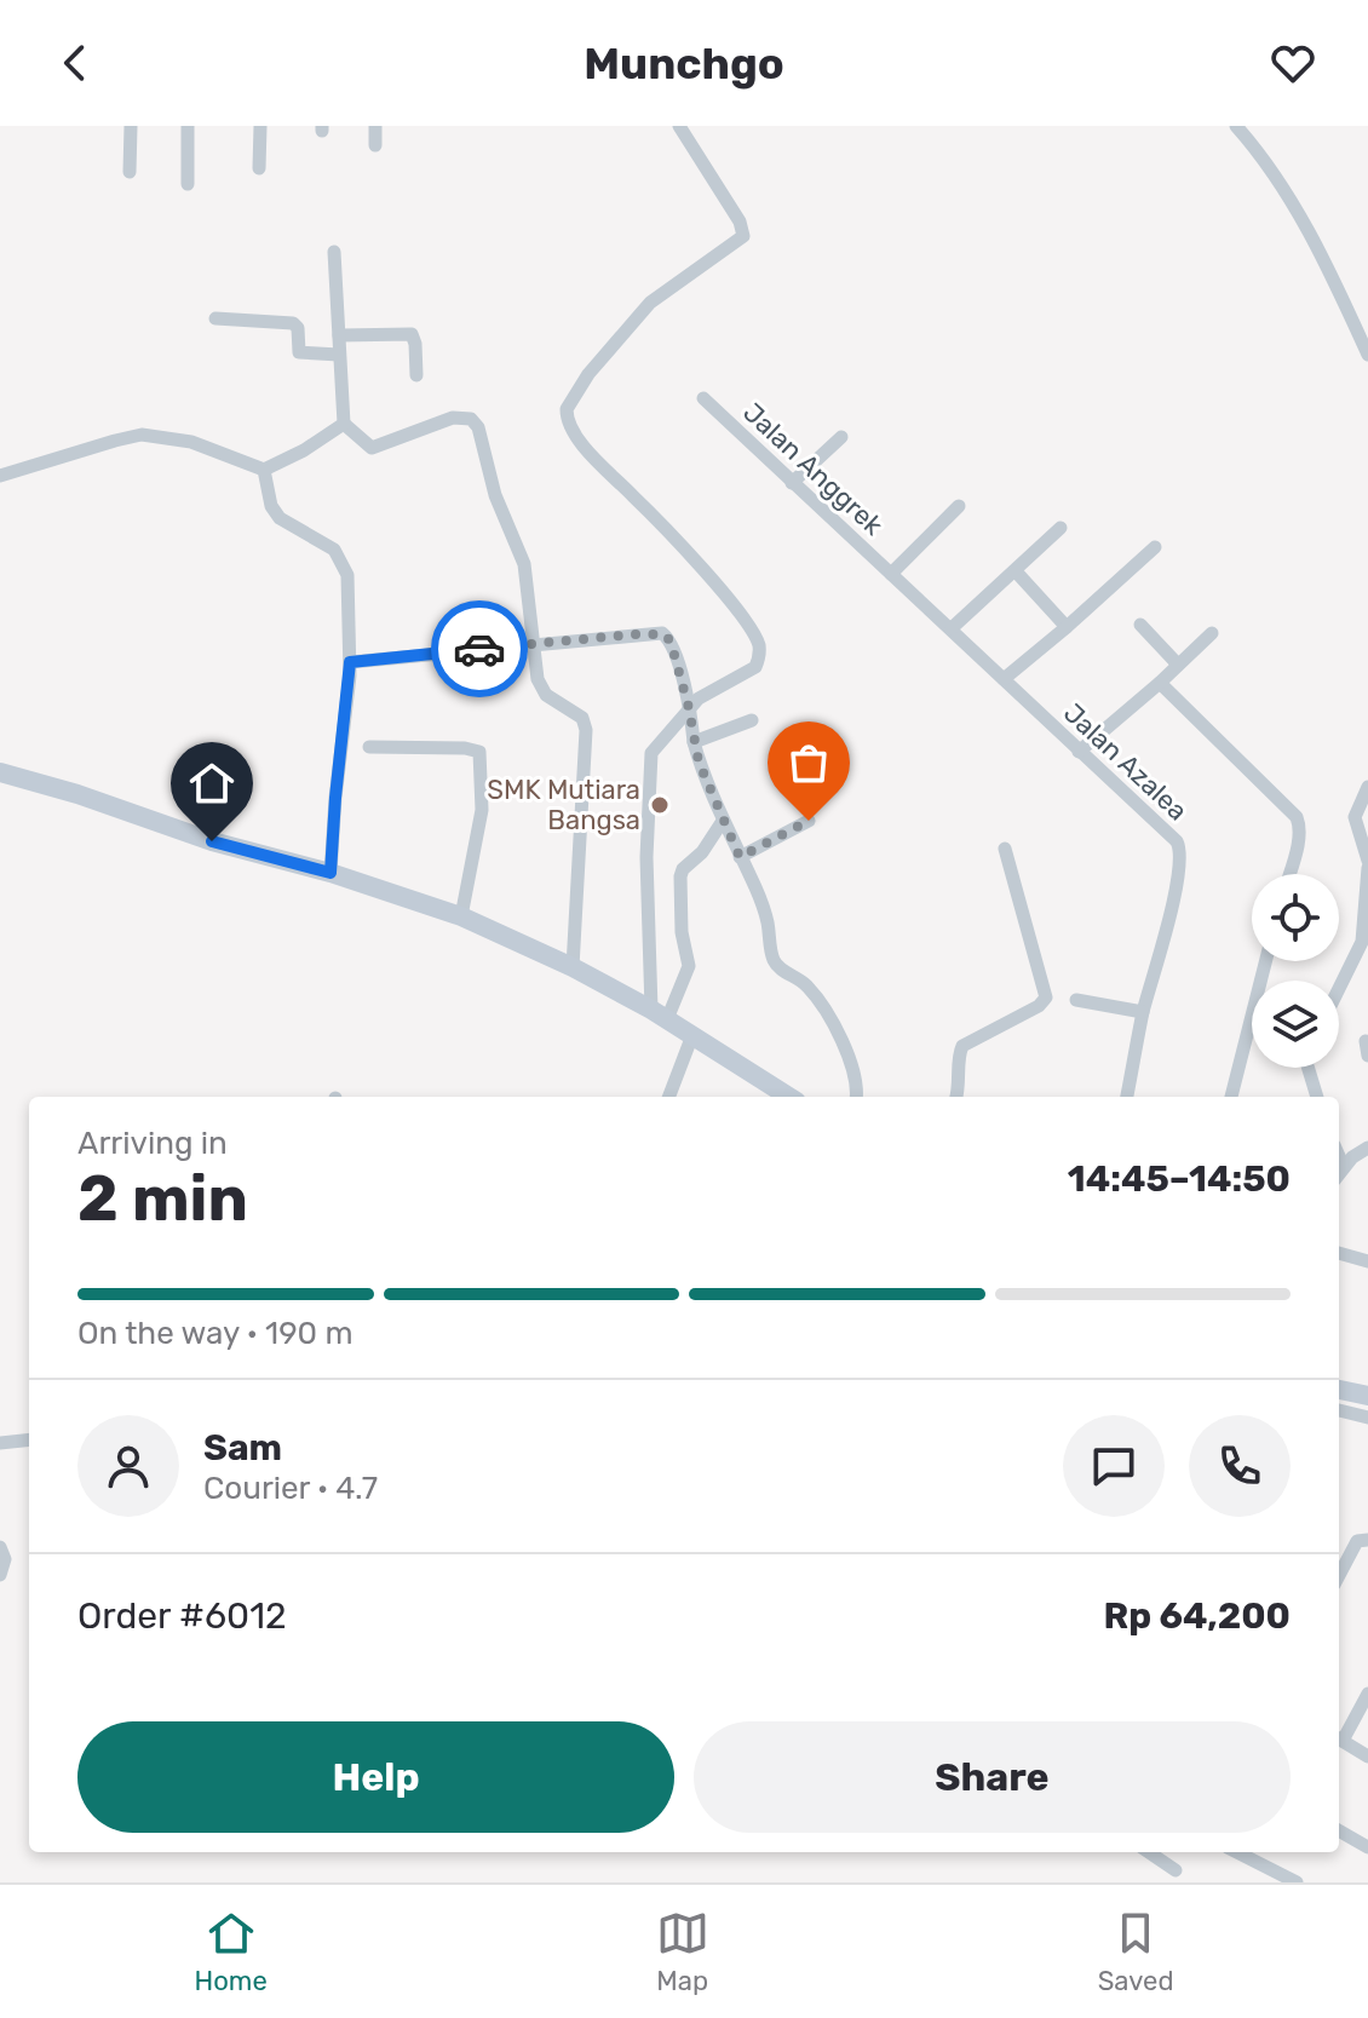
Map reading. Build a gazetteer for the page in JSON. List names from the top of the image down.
{
  "streets": {
    "street": ["Jalan Anggrek", "Jalan Azalea"]
  },
  "crossings": [
    ["Jalan Anggrek", "Jalan Azalea"]
  ],
  "places": ["SMK Mutiara Bangsa"],
  "page": {
    "header": "Munchgo",
    "heading": ["2 min", "Arriving in", "14:45–14:50"],
    "panel": [
      "Sam",
      "Courier · 4.7",
      "Order #6012",
      "Rp 64,200"
    ],
    "bar": "On the way · 190 m",
    "buttons": ["Help", "Share"],
    "tabs": ["Home", "Map", "Saved"]
  }
}
